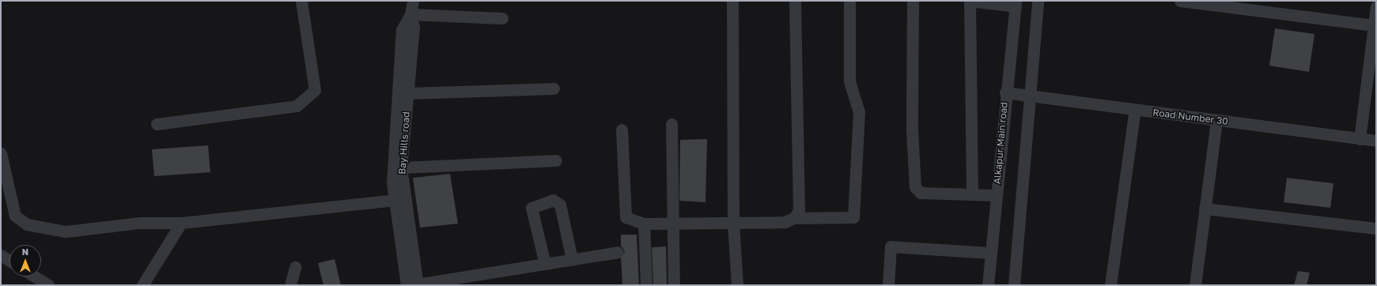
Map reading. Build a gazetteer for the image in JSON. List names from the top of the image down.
{
  "streets": {
    "street": ["Road Number 30", "Bay Hills road", "Alkapur Main road"]
  },
  "crossings": [
    ["Road Number 30", "Alkapur Main road"]
  ],
  "north": "top"
}
